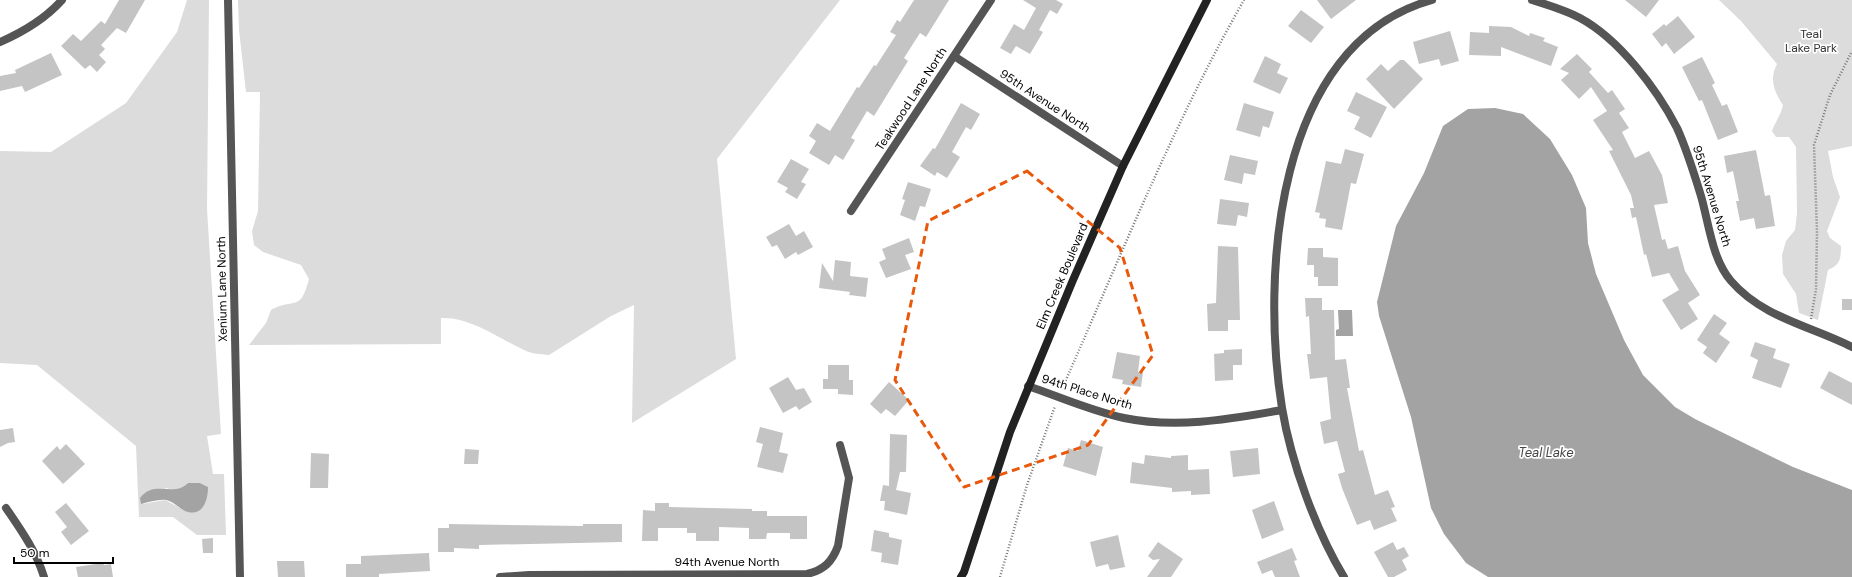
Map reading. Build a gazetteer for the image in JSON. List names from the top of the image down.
{
  "streets": {
    "main road": ["Elm Creek Boulevard"],
    "street": [
      "Teakwood Lane North",
      "95th Avenue North",
      "Xenium Lane North",
      "94th Place North",
      "94th Avenue North"
    ]
  },
  "crossings": [
    ["Teakwood Lane North", "95th Avenue North"],
    ["95th Avenue North", "Elm Creek Boulevard"],
    ["Elm Creek Boulevard", "94th Place North"]
  ],
  "water": ["Teal Lake"],
  "parks": ["Teal Lake Park"],
  "scale_bar": "50 m"
}
